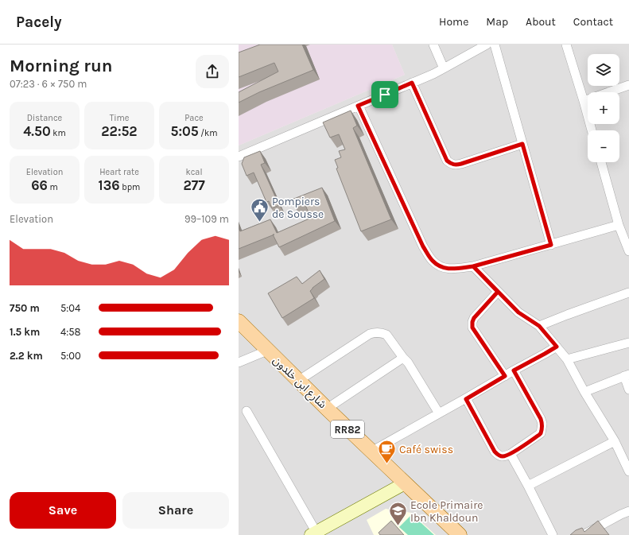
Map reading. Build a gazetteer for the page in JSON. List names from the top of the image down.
{
  "streets": {
    "main road": ["شارع ابن خلدون", "RR82"]
  },
  "places": {
    "public building": ["Pompiers de Sousse"],
    "cafe": ["Café swiss"],
    "school or university": ["Ecole Primaire Ibn Khaldoun"]
  },
  "page": {
    "header": "Pacely",
    "nav": [
      "Home",
      "Map",
      "About",
      "Contact"
    ],
    "heading": ["Morning run", "07:23 · 6 × 750 m"],
    "map_buttons": ["+", "−"],
    "stats": [
      ["Distance", "4.50 km"],
      ["Time", "22:52"],
      ["Pace", "5:05 /km"],
      ["Elevation", "66 m"],
      ["Heart rate", "136 bpm"],
      ["kcal", "277"]
    ],
    "chart": ["Elevation", "99–109 m"],
    "list": [
      {
        "name": "750 m",
        "note": "5:04"
      },
      {
        "name": "1.5 km",
        "note": "4:58"
      },
      {
        "name": "2.2 km",
        "note": "5:00"
      }
    ],
    "buttons": ["Save", "Share"]
  }
}
